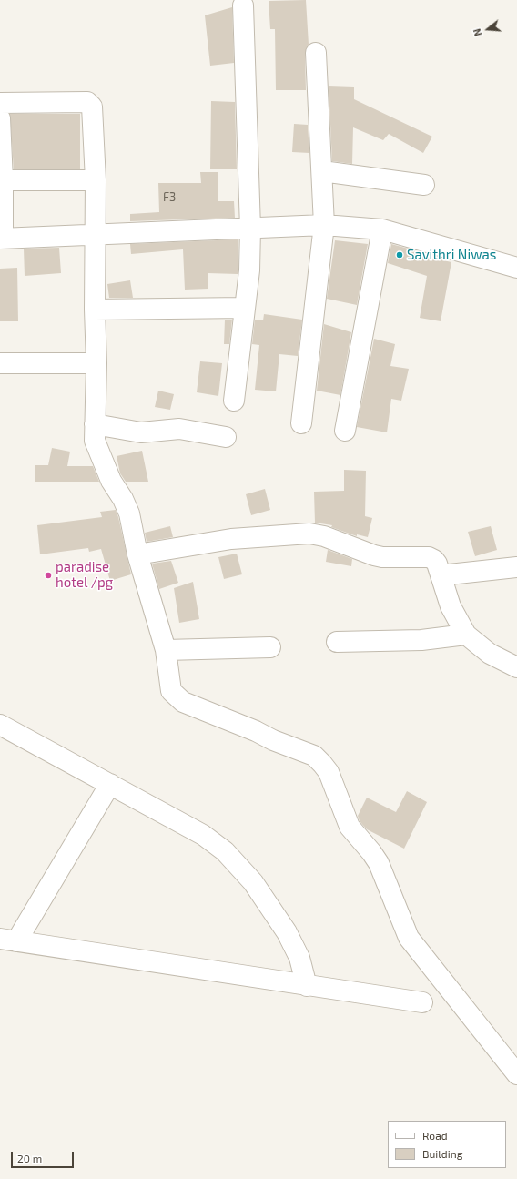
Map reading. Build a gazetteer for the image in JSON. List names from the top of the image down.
{
  "places": ["Savithri Niwas", "paradise hotel /pg"],
  "house_numbers": ["F3"],
  "legend": ["Road", "Building"],
  "scale_bar": "20 m",
  "north": "left"
}
